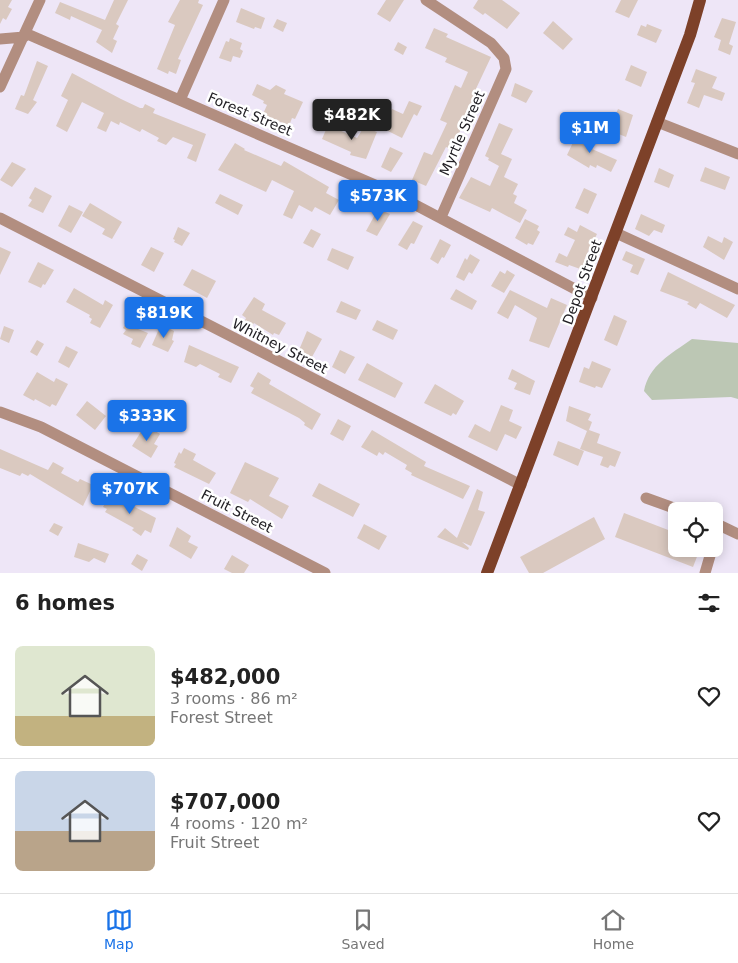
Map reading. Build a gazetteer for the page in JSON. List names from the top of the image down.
{
  "streets": {
    "main road": ["Depot Street"],
    "street": [
      "Forest Street",
      "Myrtle Street",
      "Whitney Street",
      "Fruit Street"
    ]
  },
  "crossings": [
    ["Forest Street", "Myrtle Street"],
    ["Forest Street", "Depot Street"],
    ["Depot Street", "Whitney Street"]
  ],
  "page": {
    "price": [
      "$482K",
      "$1M",
      "$573K",
      "$819K",
      "$333K",
      "$707K"
    ],
    "heading": "6 homes",
    "list": [
      {
        "name": "$482,000",
        "note": "3 rooms · 86 m² · Forest Street"
      },
      {
        "name": "$707,000",
        "note": "4 rooms · 120 m² · Fruit Street"
      }
    ],
    "tabs": ["Map", "Saved", "Home"]
  }
}
